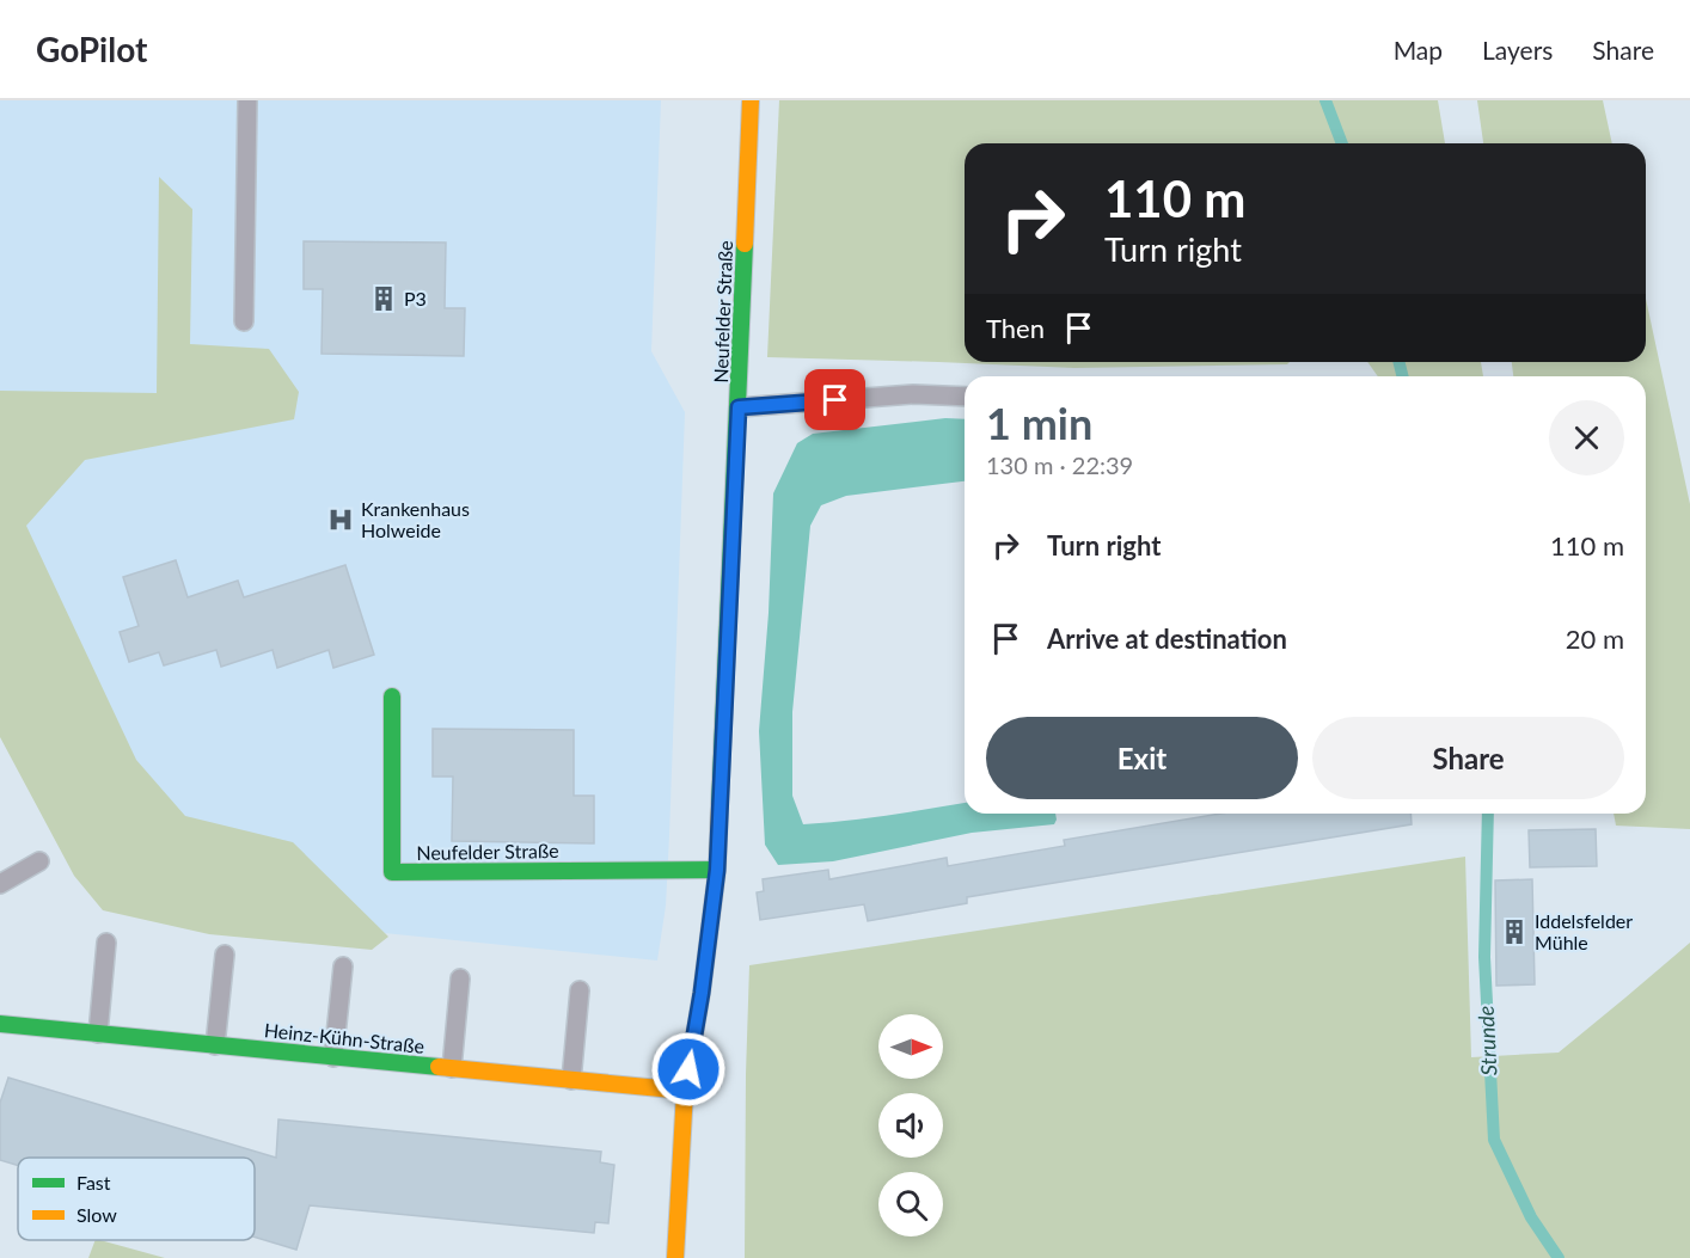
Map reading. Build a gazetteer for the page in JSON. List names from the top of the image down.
{
  "streets": {
    "street": ["Neufelder Straße", "Heinz-Kühn-Straße"]
  },
  "crossings": [
    ["Neufelder Straße", "Heinz-Kühn-Straße"]
  ],
  "water": ["Strunde"],
  "places": {
    "building": ["P3", "Iddelsfelder Mühle"],
    "hospital": ["Krankenhaus Holweide"]
  },
  "legend": ["Fast", "Slow"],
  "north": "right",
  "page": {
    "header": "GoPilot",
    "nav": ["Map", "Layers", "Share"],
    "turn": ["110 m", "Turn right"],
    "then": "Then",
    "heading": ["1 min", "130 m · 22:39"],
    "list": [
      {
        "name": "Turn right",
        "value": "110 m"
      },
      {
        "name": "Arrive at destination",
        "value": "20 m"
      }
    ],
    "buttons": ["Exit", "Share"]
  }
}
